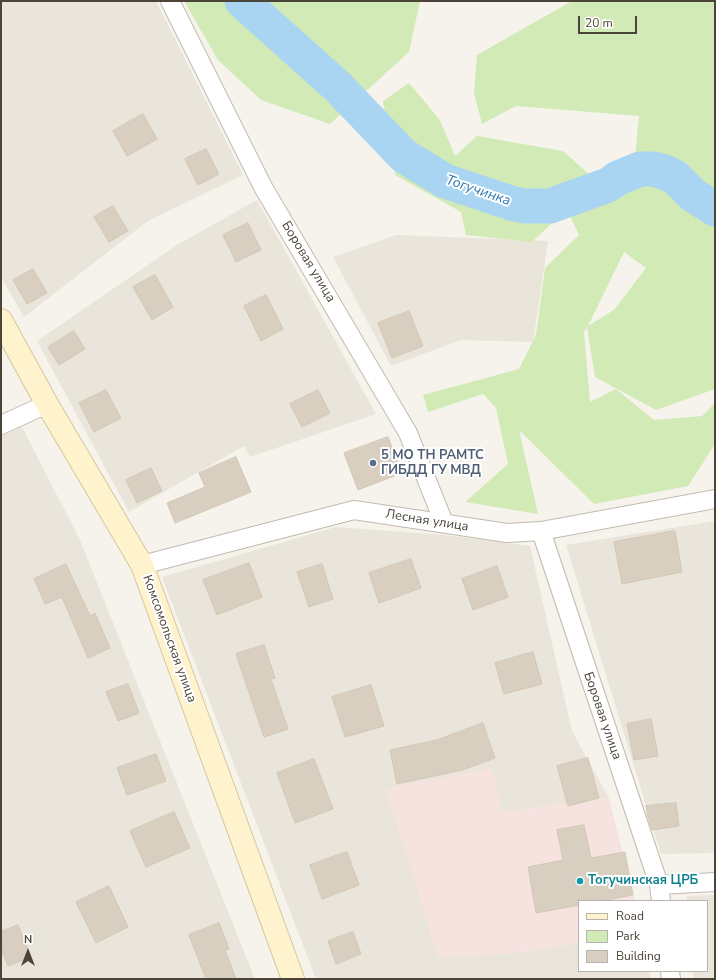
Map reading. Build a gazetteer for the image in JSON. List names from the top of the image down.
{
  "streets": {
    "main road": ["Комсомольская улица"],
    "street": ["Боровая улица", "Лесная улица"]
  },
  "crossings": [
    ["Боровая улица", "Лесная улица"],
    ["Лесная улица", "Комсомольская улица"]
  ],
  "water": ["Тогучинка"],
  "places": ["5 МО ТН РАМТС ГИБДД ГУ МВД", "Тогучинская ЦРБ"],
  "legend": ["Road", "Park", "Building"],
  "scale_bar": "20 m",
  "north": "top"
}
